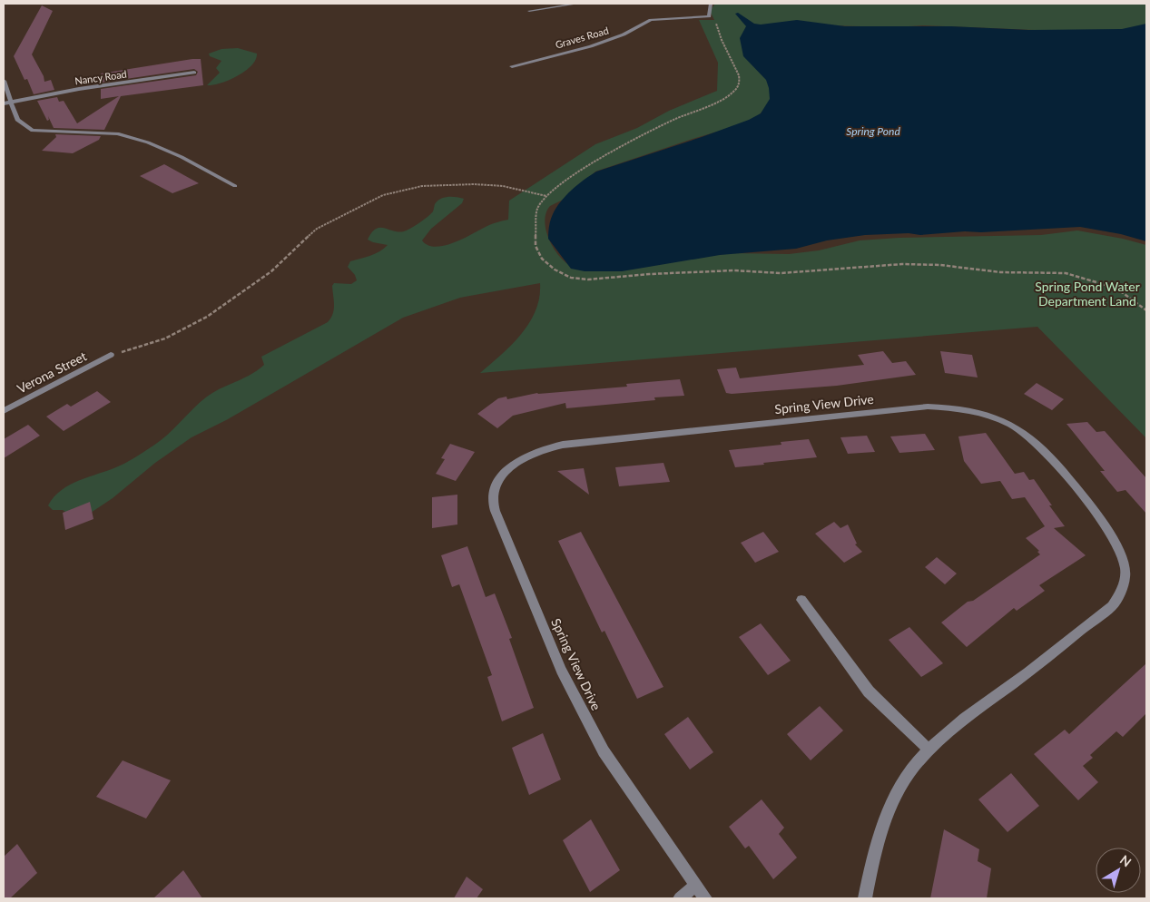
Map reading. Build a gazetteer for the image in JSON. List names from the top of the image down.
{
  "streets": {
    "street": [
      "Graves Road",
      "Nancy Road",
      "Verona Street",
      "Spring View Drive"
    ]
  },
  "water": ["Spring Pond"],
  "parks": ["Spring Pond Water Department Land"],
  "north": "top right"
}
